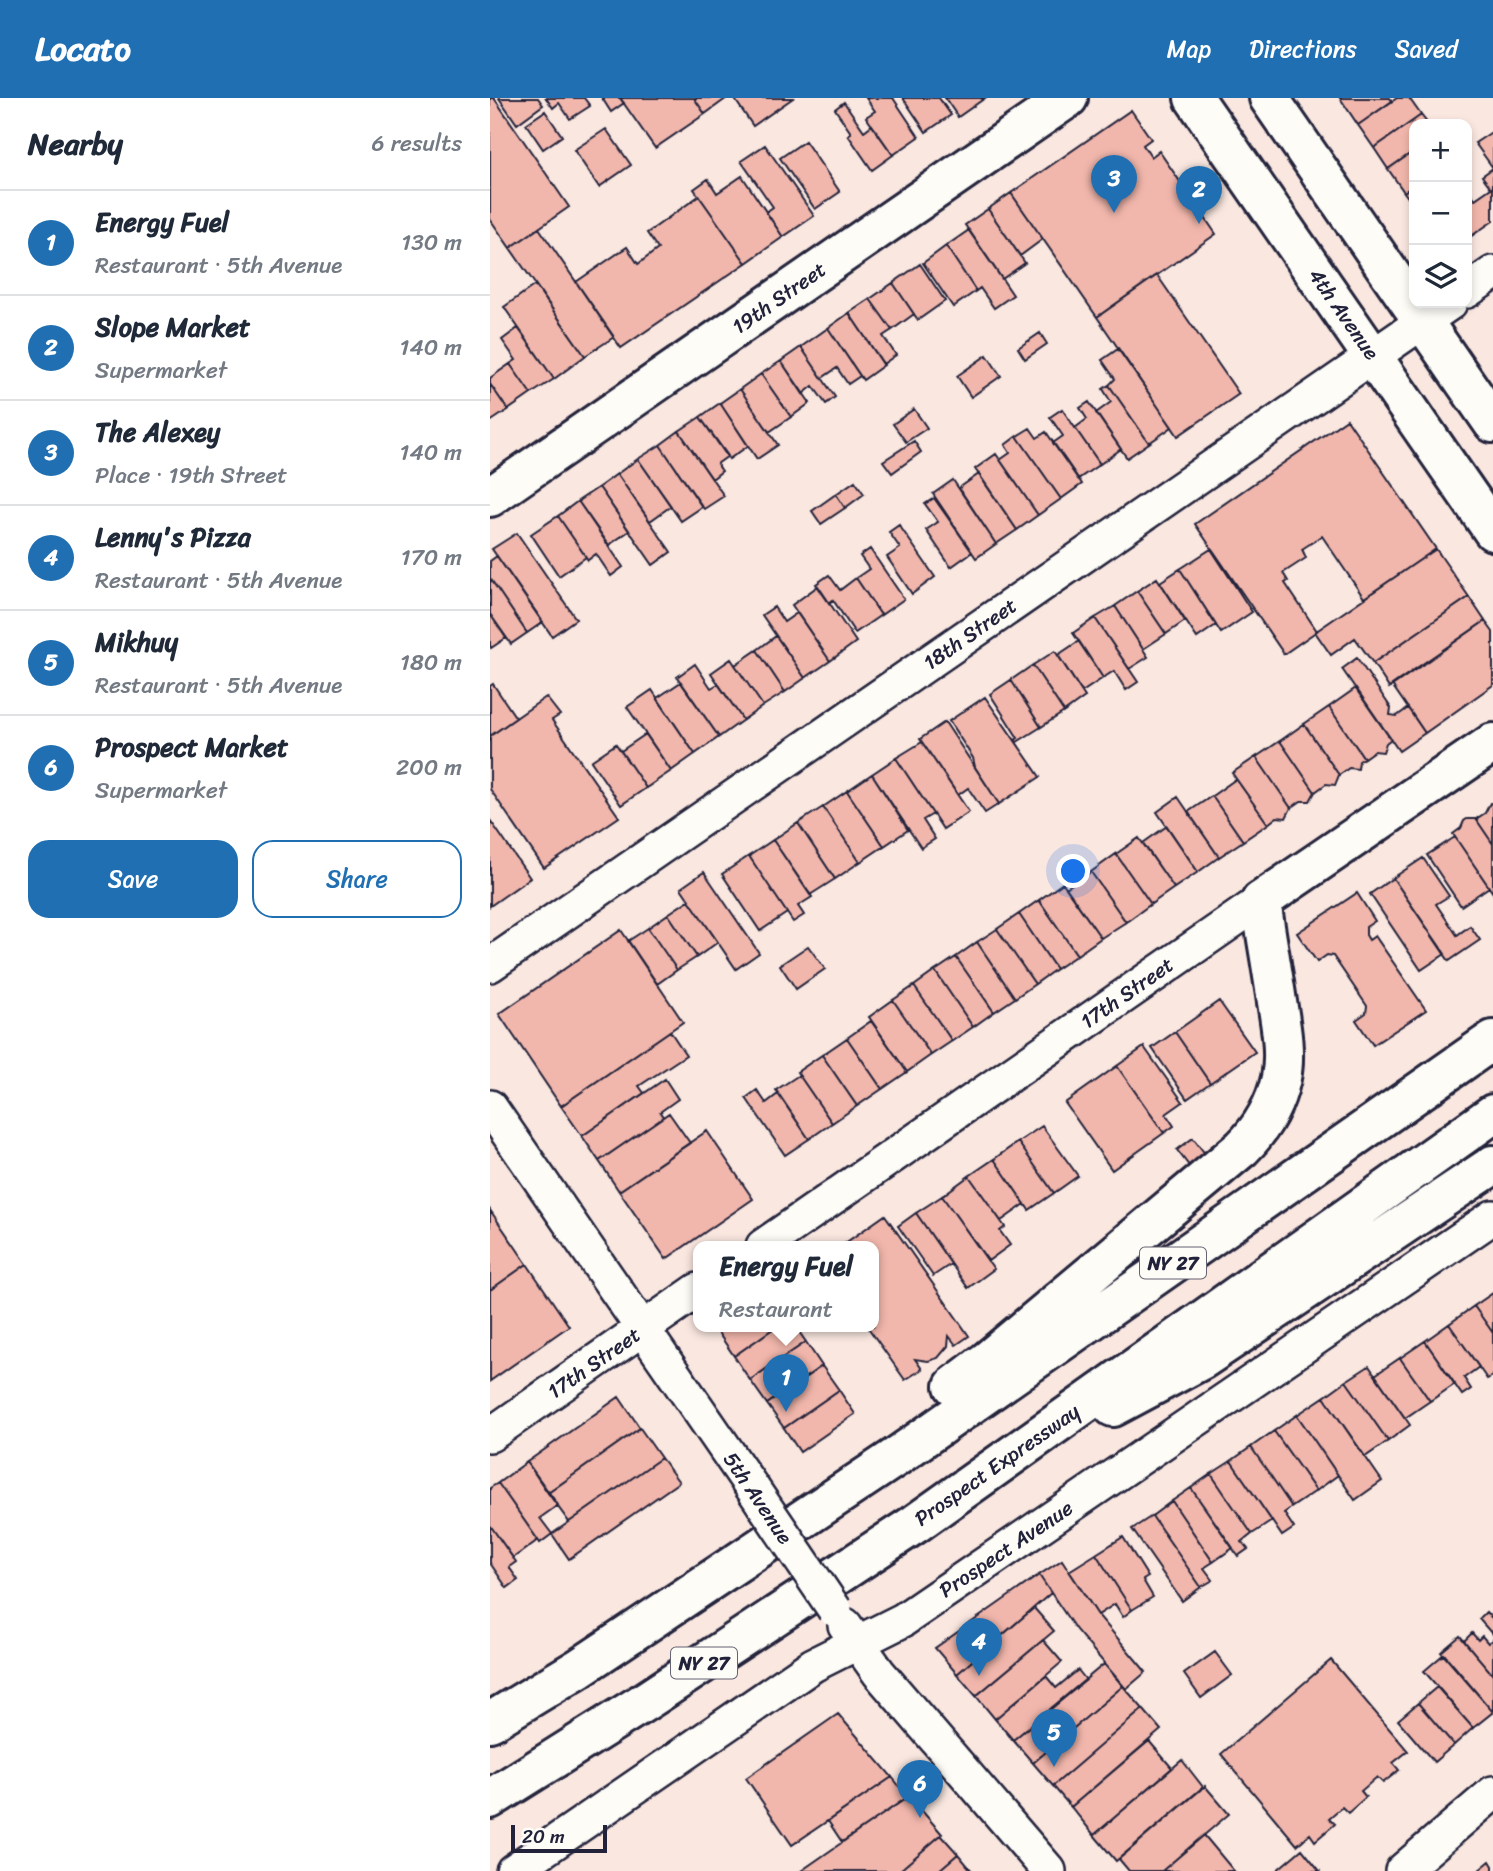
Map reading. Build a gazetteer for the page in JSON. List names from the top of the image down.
{
  "streets": {
    "main road": [
      "19th Street",
      "4th Avenue",
      "17th Street",
      "NY 27",
      "Prospect Expressway"
    ],
    "street": ["18th Street", "5th Avenue", "Prospect Avenue"]
  },
  "crossings": [
    ["4th Avenue", "18th Street"],
    ["17th Street", "5th Avenue"],
    ["5th Avenue", "Prospect Avenue"]
  ],
  "scale_bar": "20 m",
  "page": {
    "header": "Locato",
    "nav": ["Map", "Directions", "Saved"],
    "heading": ["Nearby", "6 results"],
    "map_buttons": ["+", "−"],
    "pins": [
      "3",
      "2",
      "1",
      "4",
      "5",
      "6"
    ],
    "list": [
      {
        "mark": "1",
        "name": "Energy Fuel",
        "note": "Restaurant · 5th Avenue",
        "value": "130 m"
      },
      {
        "mark": "2",
        "name": "Slope Market",
        "note": "Supermarket",
        "value": "140 m"
      },
      {
        "mark": "3",
        "name": "The Alexey",
        "note": "Place · 19th Street",
        "value": "140 m"
      },
      {
        "mark": "4",
        "name": "Lenny's Pizza",
        "note": "Restaurant · 5th Avenue",
        "value": "170 m"
      },
      {
        "mark": "5",
        "name": "Mikhuy",
        "note": "Restaurant · 5th Avenue",
        "value": "180 m"
      },
      {
        "mark": "6",
        "name": "Prospect Market",
        "note": "Supermarket",
        "value": "200 m"
      }
    ],
    "buttons": ["Save", "Share"],
    "popup": ["Energy Fuel", "Restaurant"],
    "scale": "20 m"
  }
}
